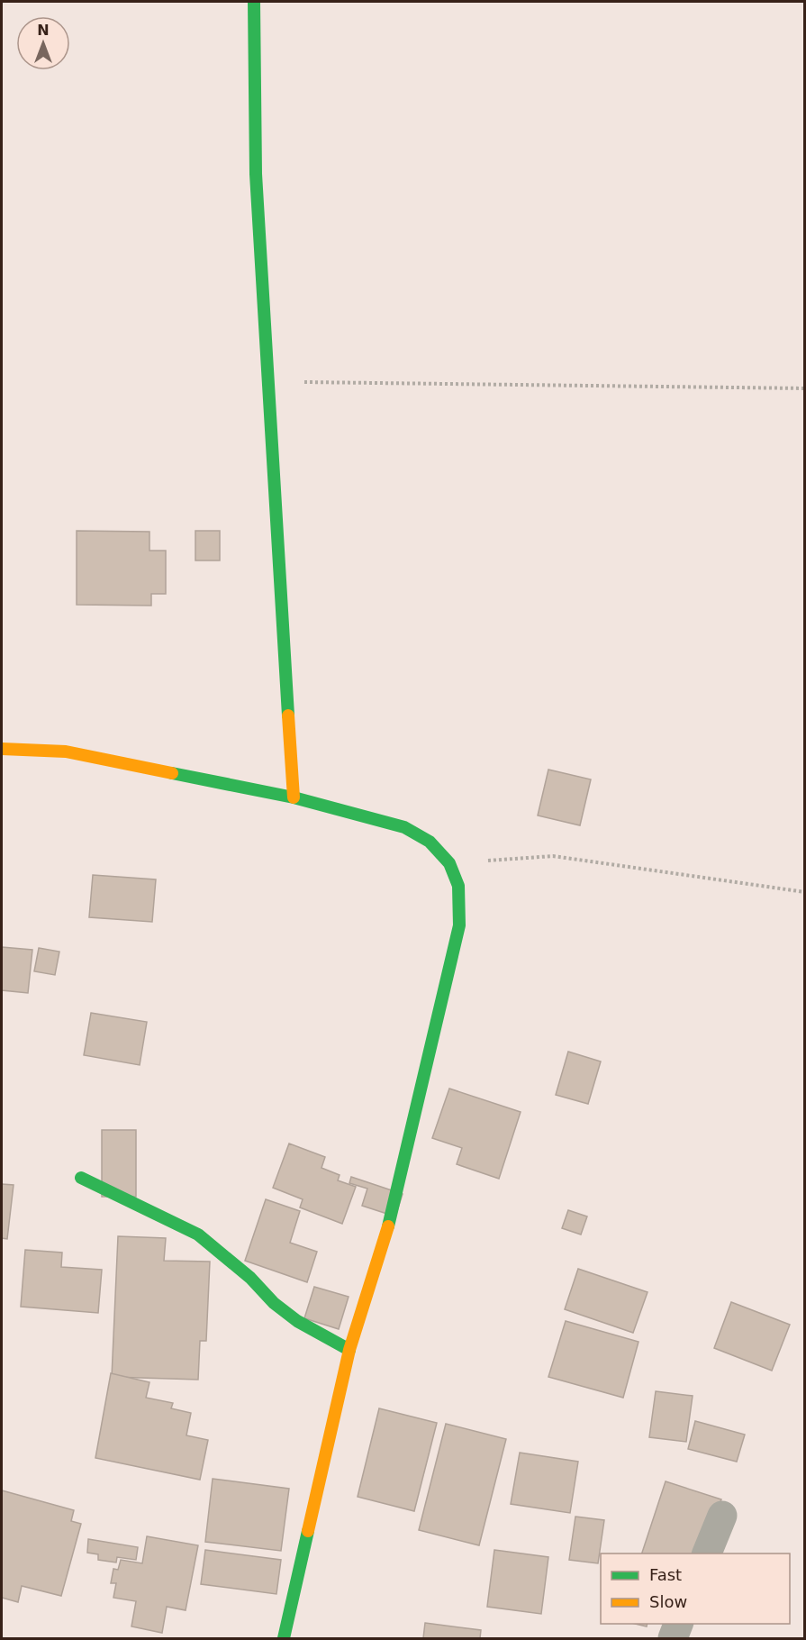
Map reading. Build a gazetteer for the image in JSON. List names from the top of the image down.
{
  "legend": ["Fast", "Slow"],
  "north": "top"
}
